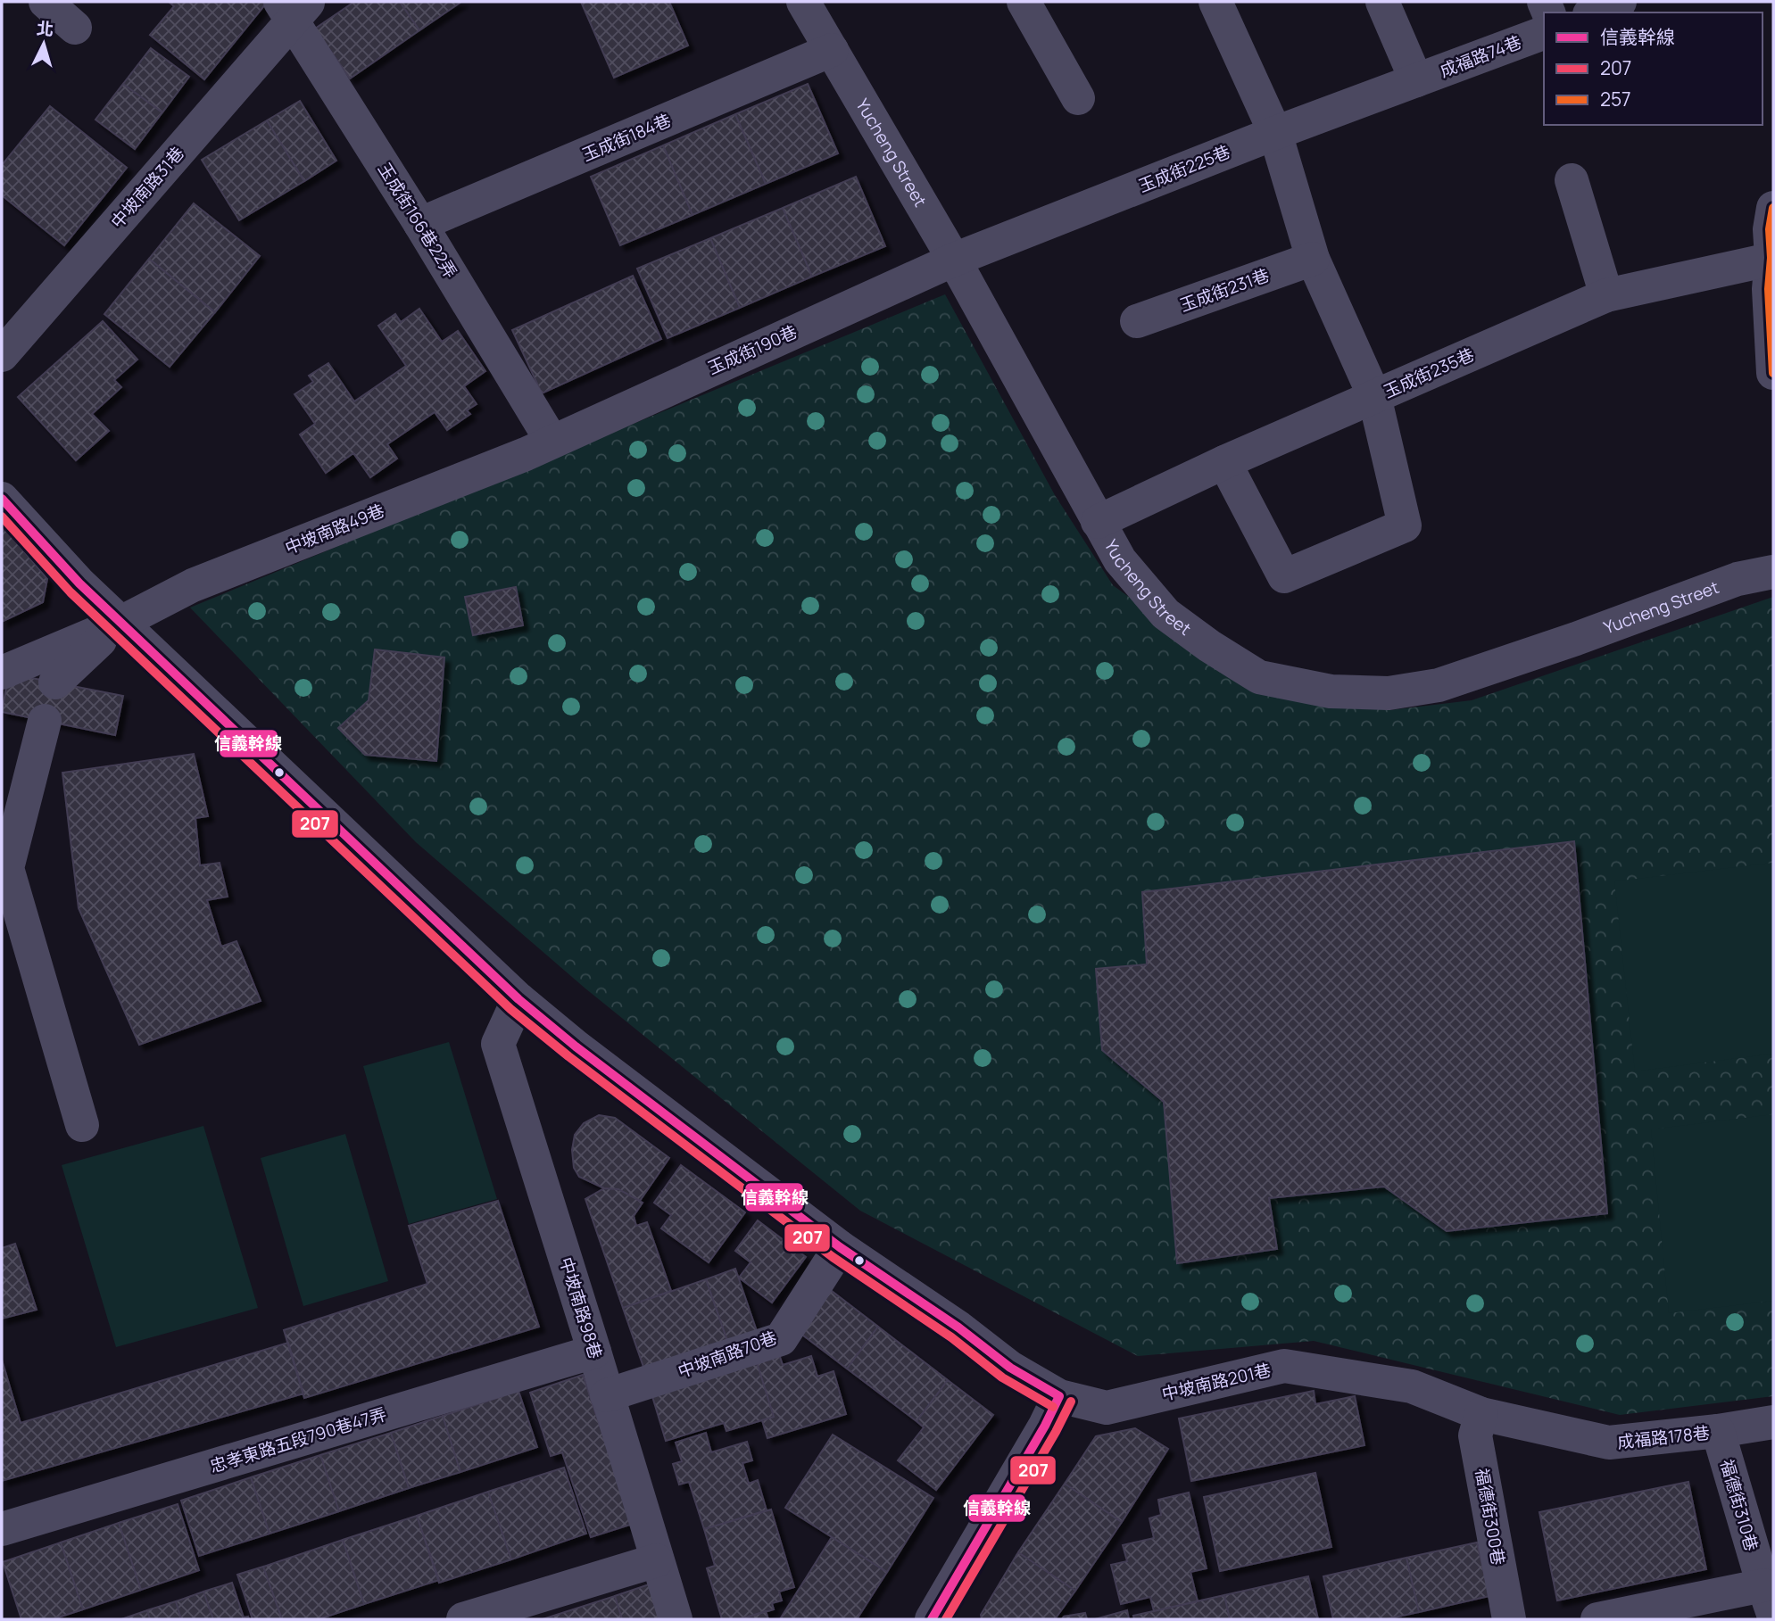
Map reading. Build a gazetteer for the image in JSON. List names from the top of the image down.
{
  "streets": {
    "street": [
      "成福路74巷",
      "玉成街184巷",
      "Yucheng Street",
      "玉成街225巷",
      "中坡南路31巷",
      "玉成街166巷22弄",
      "玉成街231巷",
      "玉成街190巷",
      "玉成街235巷",
      "中坡南路49巷",
      "中坡南路98巷",
      "中坡南路70巷",
      "中坡南路201巷",
      "成福路178巷",
      "忠孝東路五段790巷47弄",
      "福德街310巷",
      "福德街300巷"
    ]
  },
  "crossings": [
    ["成福路74巷", "玉成街225巷"],
    ["玉成街184巷", "Yucheng Street"],
    ["玉成街184巷", "玉成街166巷22弄"],
    ["Yucheng Street", "玉成街225巷"],
    ["Yucheng Street", "玉成街190巷"],
    ["Yucheng Street", "玉成街235巷"],
    ["玉成街225巷", "玉成街190巷"],
    ["中坡南路31巷", "玉成街166巷22弄"],
    ["玉成街166巷22弄", "玉成街190巷"],
    ["玉成街166巷22弄", "中坡南路49巷"],
    ["玉成街190巷", "中坡南路49巷"],
    ["中坡南路49巷", "中坡南路201巷"],
    ["中坡南路98巷", "中坡南路70巷"],
    ["中坡南路98巷", "中坡南路201巷"],
    ["中坡南路98巷", "忠孝東路五段790巷47弄"],
    ["中坡南路70巷", "中坡南路201巷"],
    ["中坡南路201巷", "成福路178巷"],
    ["中坡南路201巷", "福德街300巷"],
    ["成福路178巷", "福德街310巷"],
    ["成福路178巷", "福德街300巷"]
  ],
  "lines": ["transit line 257", "transit line 信義幹線", "transit line 207"],
  "legend": ["信義幹線", "207", "257"],
  "north": "top"
}
